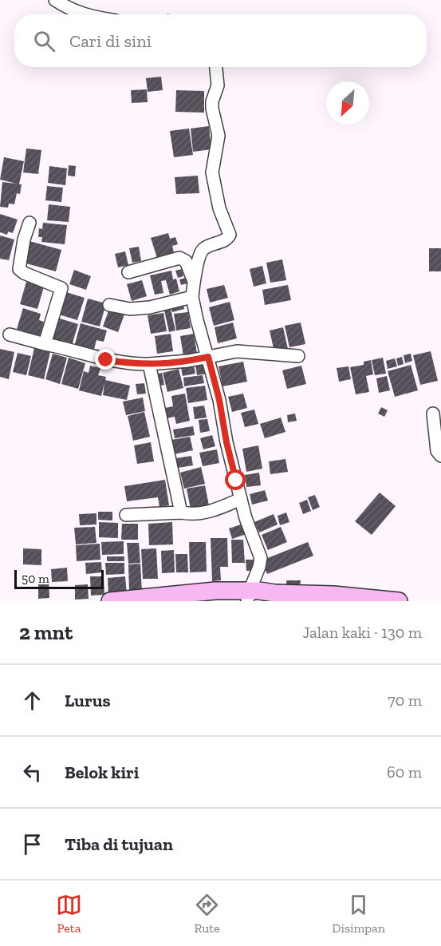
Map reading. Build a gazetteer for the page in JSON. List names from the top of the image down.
{
  "scale_bar": "50 m",
  "north": "bottom left",
  "page": {
    "search": "Cari di sini",
    "scale": "50 m",
    "heading": ["2 mnt", "Jalan kaki · 130 m"],
    "list": [
      ["Lurus", "70 m"],
      ["Belok kiri", "60 m"],
      "Tiba di tujuan"
    ],
    "nav": ["Peta", "Rute", "Disimpan"]
  }
}
